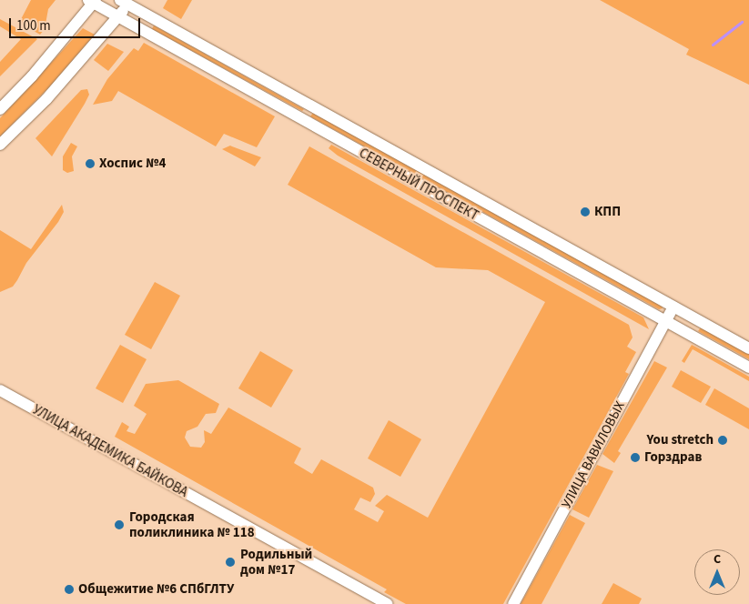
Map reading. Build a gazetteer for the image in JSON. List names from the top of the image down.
{
  "streets": {
    "main road": ["СЕВЕРНЫЙ ПРОСПЕКТ", "УЛИЦА АКАДЕМИКА БАЙКОВА", "УЛИЦА ВАВИЛОВЫХ"]
  },
  "crossings": [
    ["СЕВЕРНЫЙ ПРОСПЕКТ", "УЛИЦА ВАВИЛОВЫХ"]
  ],
  "places": [
    "Хоспис №4",
    "КПП",
    "You stretch",
    "Горздрав",
    "Городская поликлиника № 118",
    "Родильный дом №17",
    "Общежитие №6 СПбГЛТУ"
  ],
  "scale_bar": "100 m",
  "north": "top"
}
